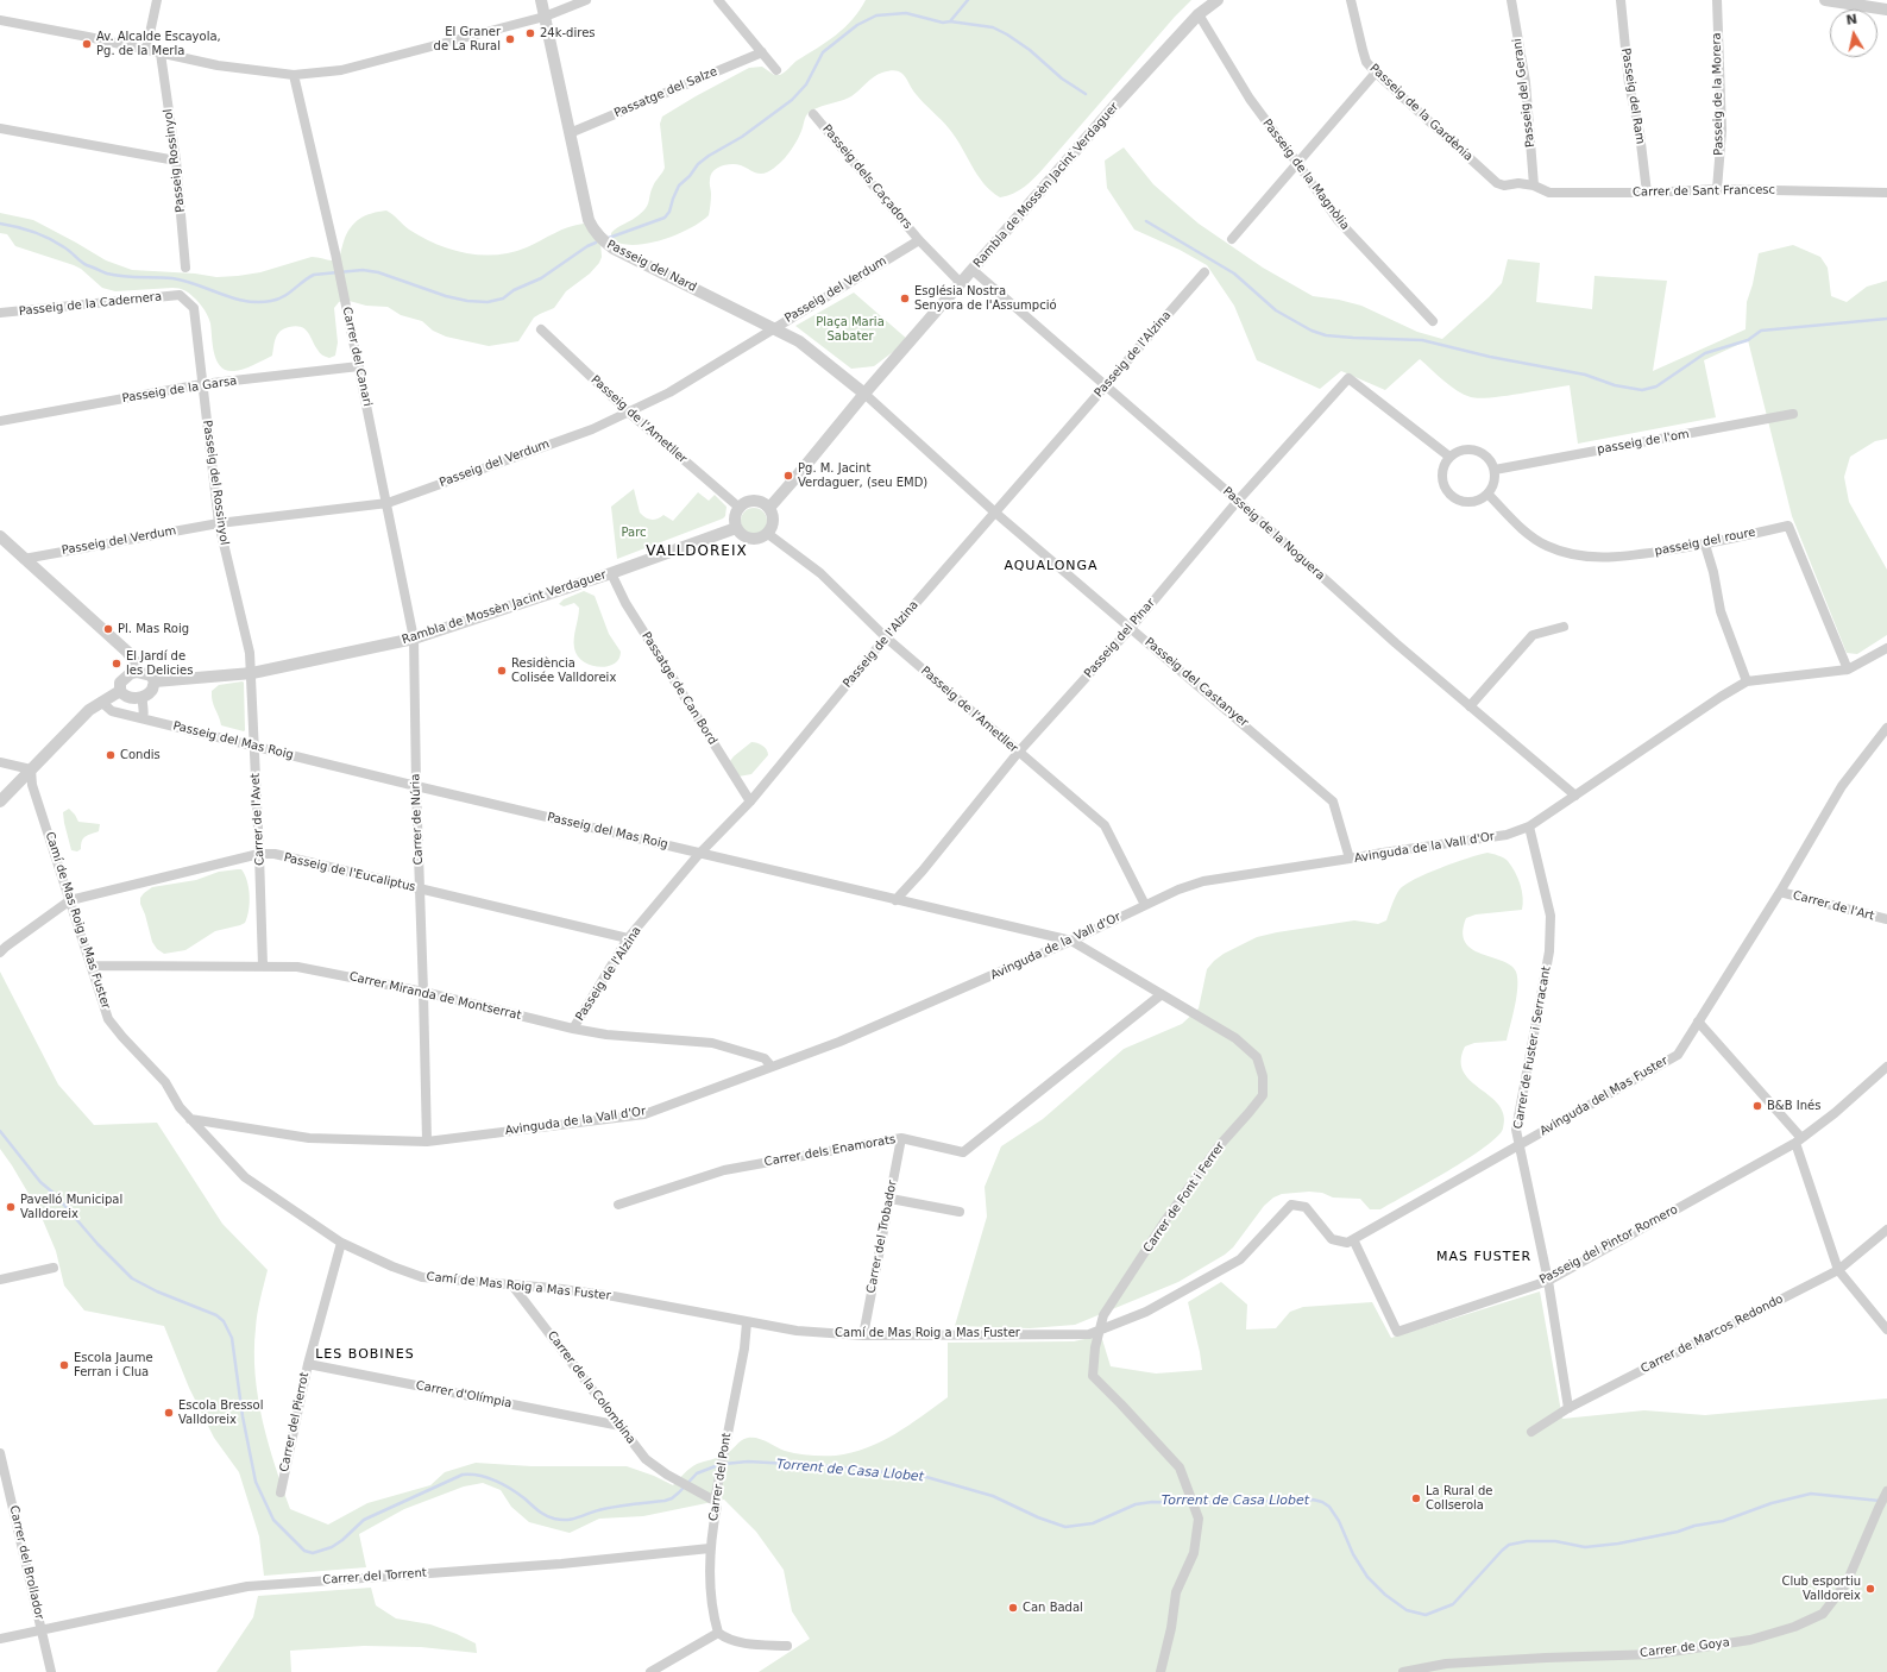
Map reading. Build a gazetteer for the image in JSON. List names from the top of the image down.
{
  "streets": {
    "street": [
      "Passatge del Salze",
      "Passeig del Gerani",
      "Passeig de la Morera",
      "Passeig del Ram",
      "Passeig de la Gardènia",
      "Passeig Rossinyol",
      "Passeig de la Magnòlia",
      "Passeig dels Caçadors",
      "Rambla de Mossèn Jacint Verdaguer",
      "Carrer de Sant Francesc",
      "Passeig del Nard",
      "Passeig del Verdum",
      "Passeig de la Cadernera",
      "Passeig de l'Alzina",
      "Carrer del Canari",
      "Passeig de la Garsa",
      "Passeig de l'Ametller",
      "passeig de l'om",
      "Passeig del Rossinyol",
      "Passeig de la Noguera",
      "passeig del roure",
      "Passeig del Pinar",
      "Passeig del Castanyer",
      "Passatge de Can Bord",
      "Passeig del Mas Roig",
      "Carrer de l'Avet",
      "Carrer de Núria",
      "Avinguda de la Vall d'Or",
      "Passeig de l'Eucaliptus",
      "Carrer de l'Art",
      "Camí de Mas Roig a Mas Fuster",
      "Carrer Miranda de Montserrat",
      "Carrer de Fuster i Serracant",
      "Avinguda del Mas Fuster",
      "Carrer dels Enamorats",
      "Carrer de Font i Ferrer",
      "Carrer del Trobador",
      "Passeig del Pintor Romero",
      "Carrer de Marcos Redondo",
      "Carrer de la Colombina",
      "Carrer d'Olímpia",
      "Carrer del Pierrot",
      "Carrer del Pont",
      "Carrer del Brollador",
      "Carrer del Torrent",
      "Carrer de Goya"
    ]
  },
  "crossings": [
    ["Passatge del Salze", "Passeig del Nard"],
    ["Passeig del Gerani", "Passeig de la Gardènia"],
    ["Passeig del Gerani", "Carrer de Sant Francesc"],
    ["Passeig de la Morera", "Carrer de Sant Francesc"],
    ["Passeig del Ram", "Carrer de Sant Francesc"],
    ["Passeig de la Gardènia", "Carrer de Sant Francesc"],
    ["Passeig de la Magnòlia", "Rambla de Mossèn Jacint Verdaguer"],
    ["Passeig dels Caçadors", "Passeig del Verdum"],
    ["Rambla de Mossèn Jacint Verdaguer", "Passeig del Nard"],
    ["Rambla de Mossèn Jacint Verdaguer", "Carrer del Canari"],
    ["Rambla de Mossèn Jacint Verdaguer", "Passeig de l'Ametller"],
    ["Rambla de Mossèn Jacint Verdaguer", "Passeig del Rossinyol"],
    ["Rambla de Mossèn Jacint Verdaguer", "Passeig de la Noguera"],
    ["Rambla de Mossèn Jacint Verdaguer", "Passeig del Castanyer"],
    ["Rambla de Mossèn Jacint Verdaguer", "Passatge de Can Bord"],
    ["Rambla de Mossèn Jacint Verdaguer", "Carrer de l'Avet"],
    ["Rambla de Mossèn Jacint Verdaguer", "Carrer de Núria"],
    ["Passeig del Nard", "Passeig del Verdum"],
    ["Passeig del Nard", "Passeig del Castanyer"],
    ["Passeig del Verdum", "Carrer del Canari"],
    ["Passeig del Verdum", "Passeig de l'Ametller"],
    ["Passeig del Verdum", "Passeig del Rossinyol"],
    ["Passeig de la Cadernera", "Passeig del Rossinyol"],
    ["Passeig de l'Alzina", "Passeig de l'Ametller"],
    ["Passeig de l'Alzina", "Passeig de la Noguera"],
    ["Passeig de l'Alzina", "Passeig del Castanyer"],
    ["Passeig de l'Alzina", "Passatge de Can Bord"],
    ["Passeig de l'Alzina", "Passeig del Mas Roig"],
    ["Passeig de l'Alzina", "Passeig de l'Eucaliptus"],
    ["Passeig de l'Alzina", "Carrer Miranda de Montserrat"],
    ["Carrer del Canari", "Passeig de la Garsa"],
    ["Carrer del Canari", "Carrer de Núria"],
    ["Passeig de la Garsa", "Passeig del Rossinyol"],
    ["Passeig de l'Ametller", "Passeig del Pinar"],
    ["Passeig de l'Ametller", "Avinguda de la Vall d'Or"],
    ["passeig de l'om", "passeig del roure"],
    ["passeig de l'om", "Passeig del Pinar"],
    ["Passeig del Rossinyol", "Carrer de l'Avet"],
    ["Passeig de la Noguera", "Passeig del Pinar"],
    ["Passeig de la Noguera", "Avinguda de la Vall d'Or"],
    ["passeig del roure", "Passeig del Pinar"],
    ["passeig del roure", "Avinguda de la Vall d'Or"],
    ["Passeig del Pinar", "Passeig del Castanyer"],
    ["Passeig del Pinar", "Passeig del Mas Roig"],
    ["Passeig del Castanyer", "Avinguda de la Vall d'Or"],
    ["Passeig del Mas Roig", "Carrer de l'Avet"],
    ["Passeig del Mas Roig", "Carrer de Núria"],
    ["Passeig del Mas Roig", "Avinguda de la Vall d'Or"],
    ["Passeig del Mas Roig", "Carrer de Font i Ferrer"],
    ["Carrer de l'Avet", "Passeig de l'Eucaliptus"],
    ["Carrer de l'Avet", "Carrer Miranda de Montserrat"],
    ["Carrer de Núria", "Avinguda de la Vall d'Or"],
    ["Carrer de Núria", "Passeig de l'Eucaliptus"],
    ["Carrer de Núria", "Carrer Miranda de Montserrat"],
    ["Avinguda de la Vall d'Or", "Camí de Mas Roig a Mas Fuster"],
    ["Avinguda de la Vall d'Or", "Carrer Miranda de Montserrat"],
    ["Avinguda de la Vall d'Or", "Carrer de Fuster i Serracant"],
    ["Avinguda de la Vall d'Or", "Carrer de Font i Ferrer"],
    ["Passeig de l'Eucaliptus", "Camí de Mas Roig a Mas Fuster"],
    ["Carrer de l'Art", "Avinguda del Mas Fuster"],
    ["Camí de Mas Roig a Mas Fuster", "Carrer Miranda de Montserrat"],
    ["Camí de Mas Roig a Mas Fuster", "Avinguda del Mas Fuster"],
    ["Camí de Mas Roig a Mas Fuster", "Carrer de Font i Ferrer"],
    ["Camí de Mas Roig a Mas Fuster", "Carrer del Trobador"],
    ["Camí de Mas Roig a Mas Fuster", "Passeig del Pintor Romero"],
    ["Camí de Mas Roig a Mas Fuster", "Carrer de la Colombina"],
    ["Camí de Mas Roig a Mas Fuster", "Carrer del Pierrot"],
    ["Camí de Mas Roig a Mas Fuster", "Carrer del Pont"],
    ["Carrer de Fuster i Serracant", "Avinguda del Mas Fuster"],
    ["Carrer de Fuster i Serracant", "Passeig del Pintor Romero"],
    ["Carrer de Fuster i Serracant", "Carrer de Marcos Redondo"],
    ["Avinguda del Mas Fuster", "Passeig del Pintor Romero"],
    ["Carrer dels Enamorats", "Carrer de Font i Ferrer"],
    ["Carrer dels Enamorats", "Carrer del Trobador"],
    ["Carrer de la Colombina", "Carrer d'Olímpia"],
    ["Carrer de la Colombina", "Carrer del Pont"],
    ["Carrer d'Olímpia", "Carrer del Pierrot"],
    ["Carrer del Pont", "Carrer del Torrent"],
    ["Carrer del Brollador", "Carrer del Torrent"]
  ],
  "districts": [
    "VALLDOREIX",
    "AQUALONGA",
    "MAS FUSTER",
    "LES BOBINES"
  ],
  "water": ["Torrent de Casa Llobet"],
  "parks": ["Plaça Maria Sabater", "Parc"],
  "places": [
    "24k-dires",
    "El Graner de La Rural",
    "Av. Alcalde Escayola, Pg. de la Merla",
    "Església Nostra Senyora de l'Assumpció",
    "Pg. M. Jacint Verdaguer, (seu EMD)",
    "Pl. Mas Roig",
    "El Jardí de les Delicies",
    "Residència Colisée Valldoreix",
    "Condis",
    "B&B Inés",
    "Pavelló Municipal Valldoreix",
    "Escola Jaume Ferran i Clua",
    "Escola Bressol Valldoreix",
    "La Rural de Collserola",
    "Club esportiu Valldoreix",
    "Can Badal"
  ],
  "north": "top"
}
